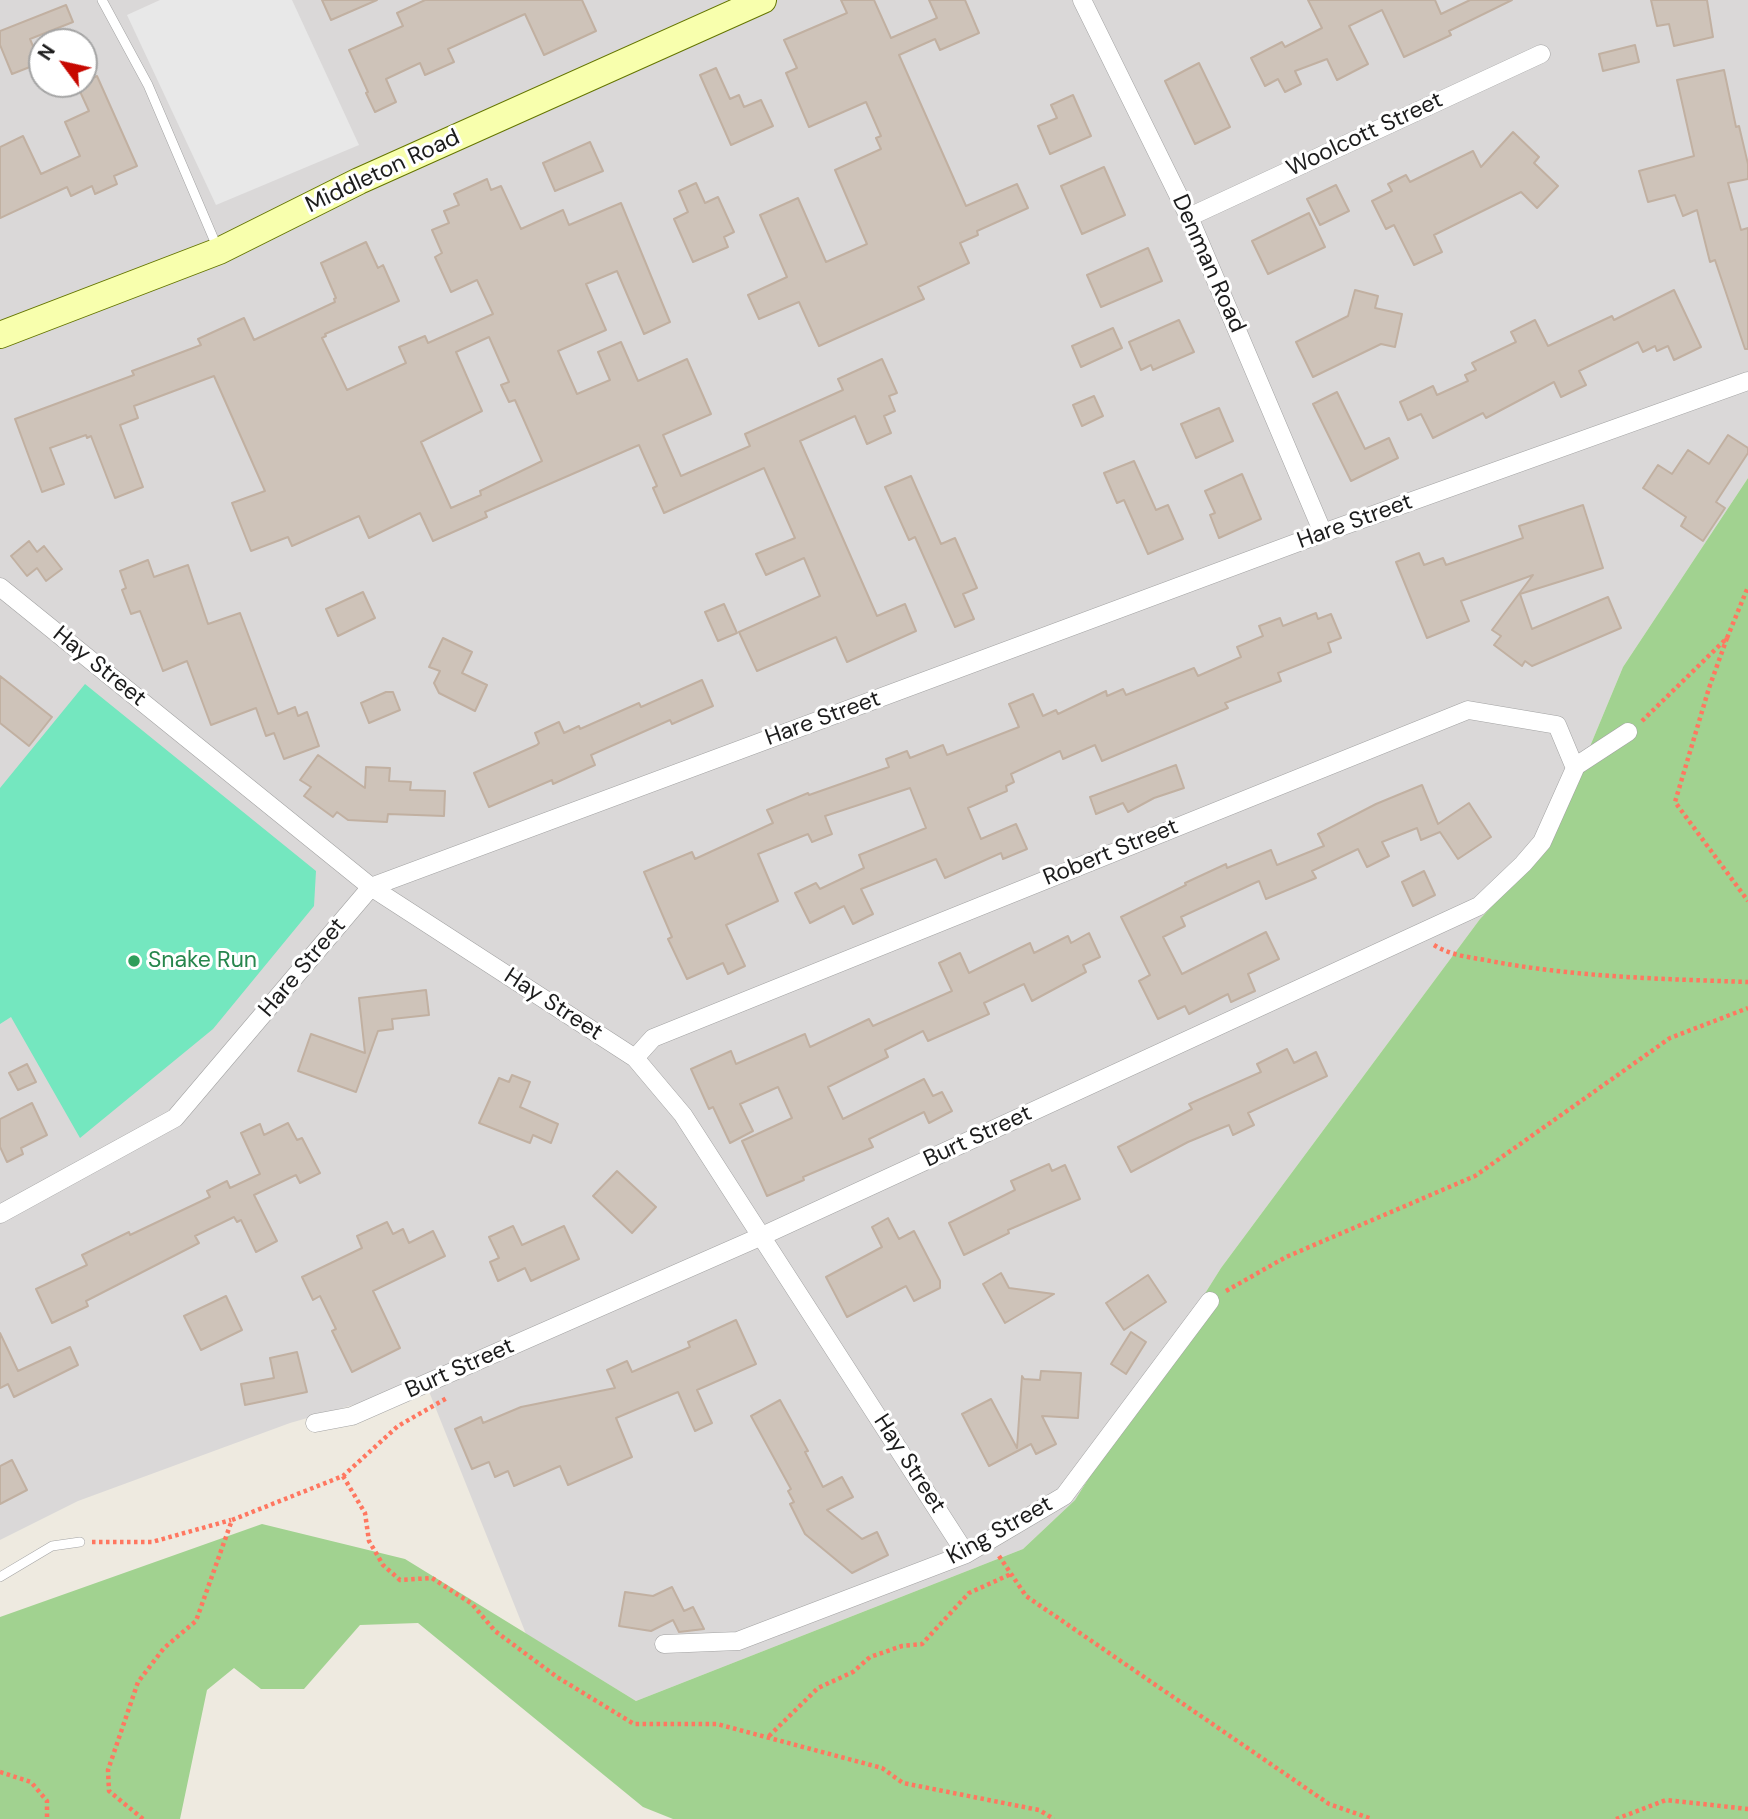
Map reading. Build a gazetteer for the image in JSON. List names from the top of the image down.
{
  "streets": {
    "main road": ["Middleton Road"],
    "street": [
      "Woolcott Street",
      "Denman Road",
      "Hare Street",
      "Hay Street",
      "Robert Street",
      "Burt Street",
      "King Street"
    ]
  },
  "crossings": [
    ["Woolcott Street", "Denman Road"],
    ["Denman Road", "Hare Street"],
    ["Hare Street", "Hay Street"],
    ["Hay Street", "Robert Street"],
    ["Hay Street", "Burt Street"],
    ["Hay Street", "King Street"],
    ["Robert Street", "Burt Street"]
  ],
  "places": ["Snake Run"],
  "north": "top left"
}
